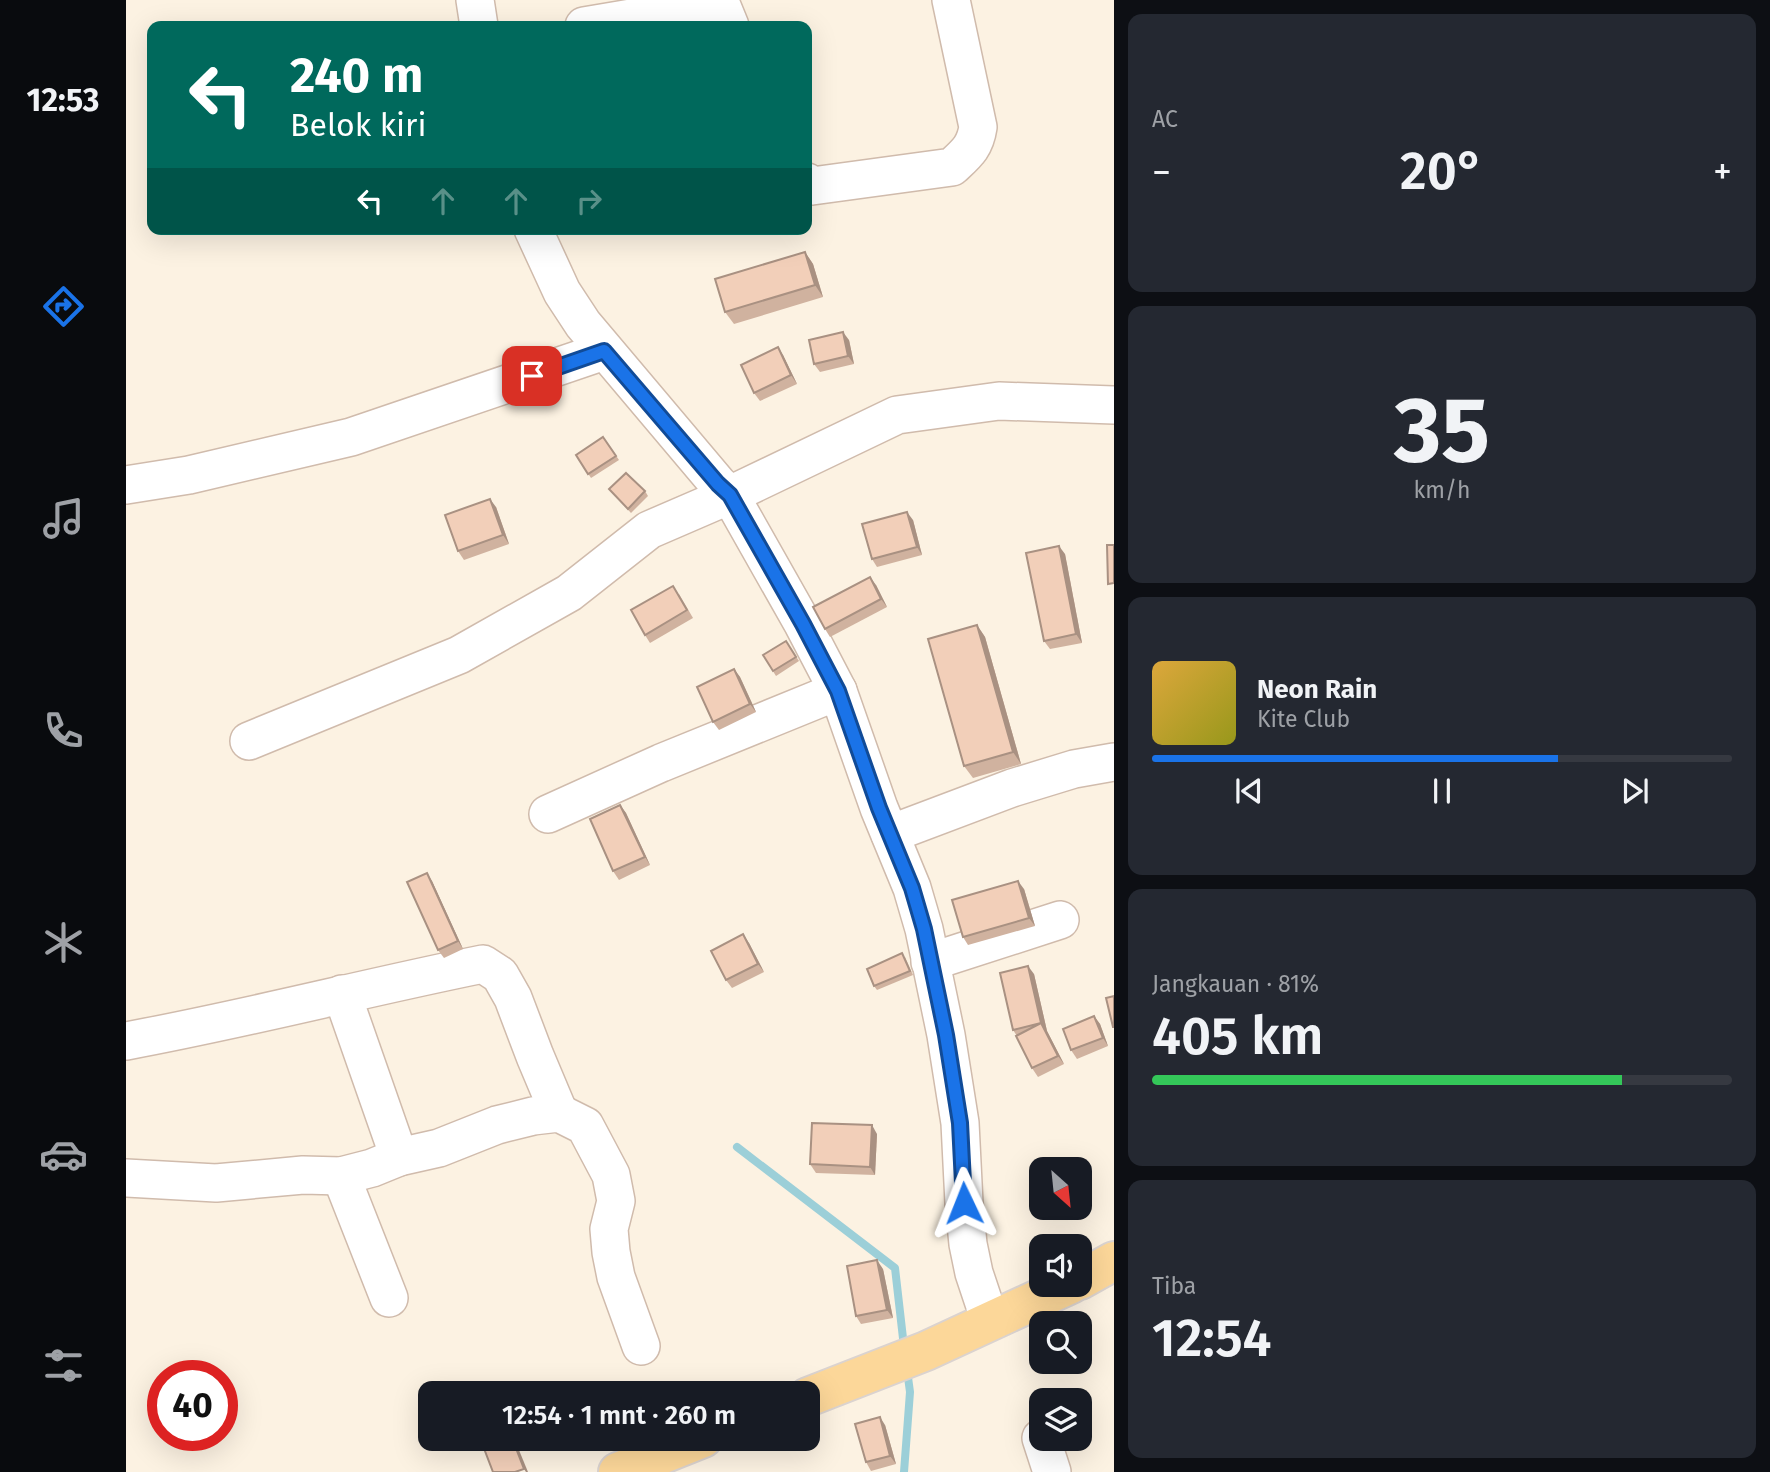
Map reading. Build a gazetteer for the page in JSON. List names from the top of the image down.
{
  "north": "bottom right",
  "page": {
    "tabs": "12:53",
    "tile": [
      "AC",
      ["35", "km/h"],
      ["Jangkauan · 81%", "405 km"],
      ["Tiba", "12:54"]
    ],
    "turn": ["240 m", "Belok kiri"],
    "heat": ["−", "20°", "+"],
    "song": ["Neon Rain", "Kite Club"],
    "limit": "40",
    "trip": "12:54 · 1 mnt · 260 m"
  }
}
